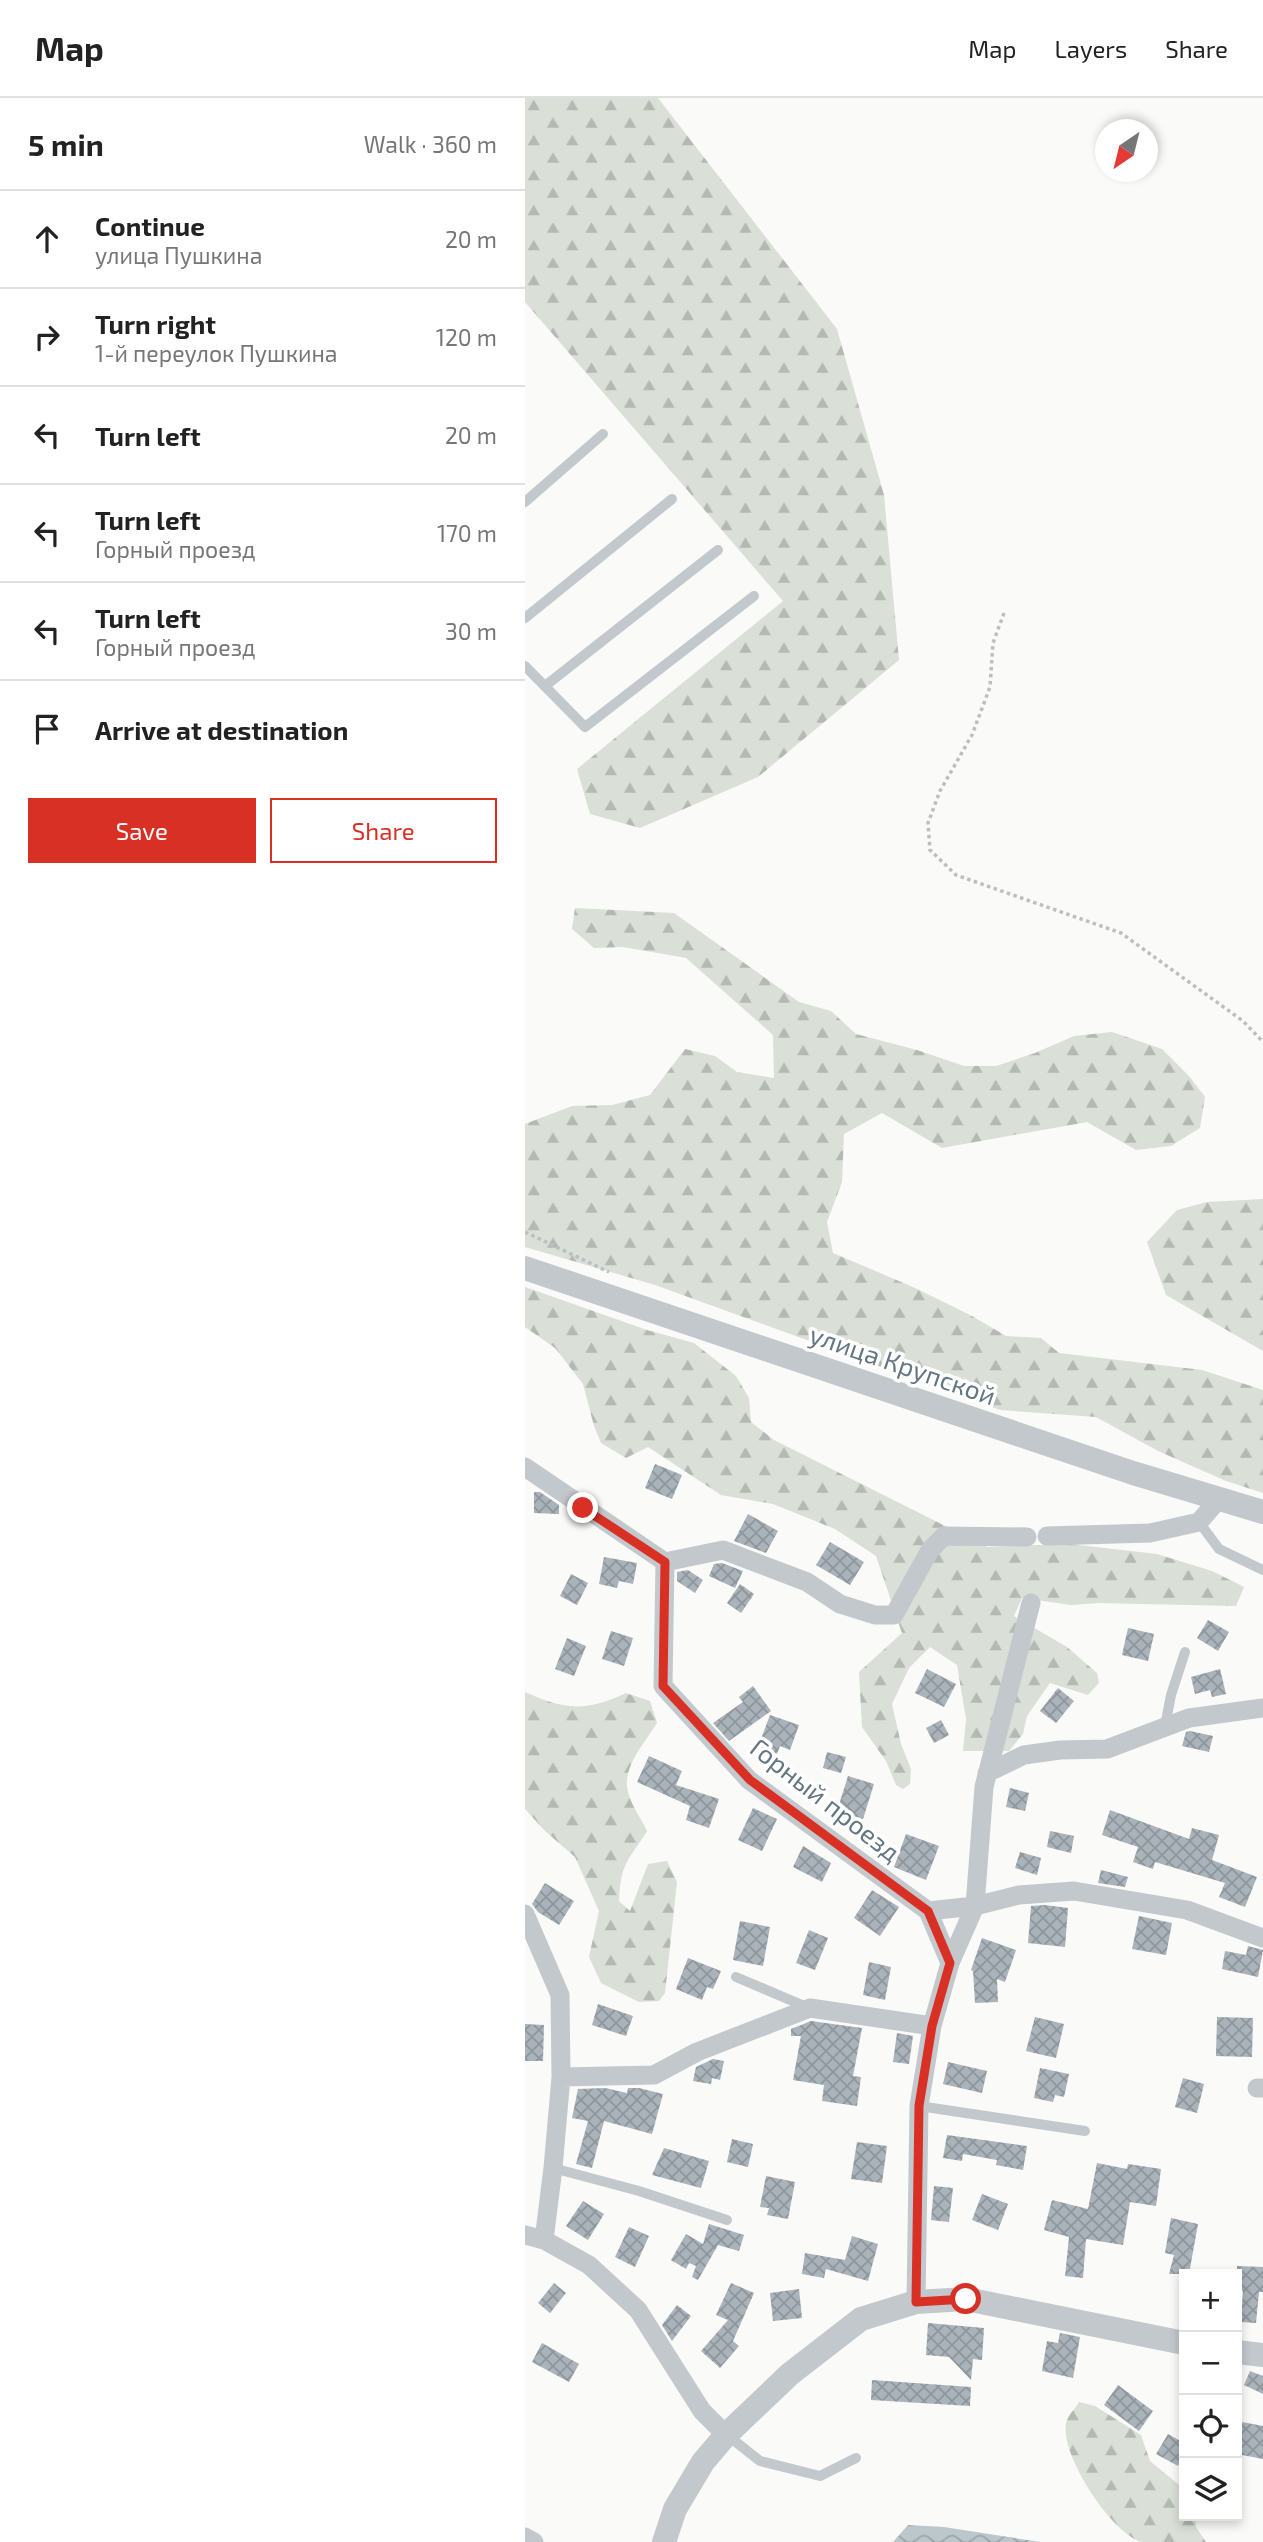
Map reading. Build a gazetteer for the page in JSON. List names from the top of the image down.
{
  "streets": {
    "street": ["улица Крупской", "Горный проезд"]
  },
  "north": "bottom left",
  "page": {
    "header": "Map",
    "nav": ["Map", "Layers", "Share"],
    "heading": ["5 min", "Walk · 360 m"],
    "list": [
      ["Continue", "улица Пушкина", "20 m"],
      ["Turn right", "1-й переулок Пушкина", "120 m"],
      ["Turn left", "20 m"],
      ["Turn left", "Горный проезд", "170 m"],
      ["Turn left", "Горный проезд", "30 m"],
      "Arrive at destination"
    ],
    "buttons": ["Save", "Share"],
    "map_buttons": ["+", "−"]
  }
}
